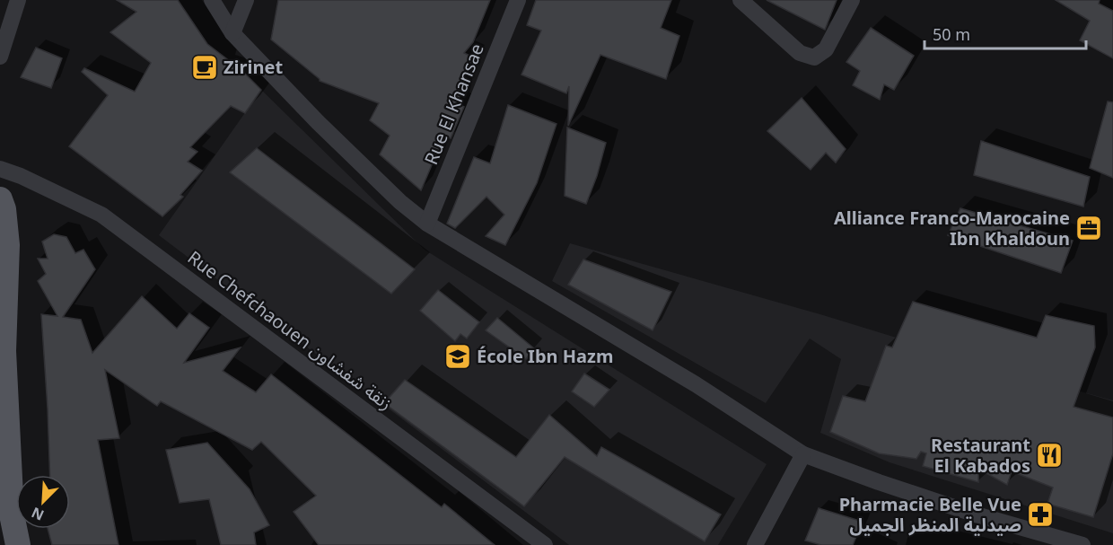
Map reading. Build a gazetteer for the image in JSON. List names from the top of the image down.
{
  "streets": {
    "street": ["Rue El Khansae", "Rue Chefchaouen زنقة شفشاون"]
  },
  "places": {
    "cafe": ["Zirinet"],
    "office": ["Alliance Franco-Marocaine Ibn Khaldoun"],
    "school or university": ["École Ibn Hazm"],
    "restaurant": ["Restaurant El Kabados"],
    "pharmacy": ["Pharmacie Belle Vue صيدلية المنظر الجميل"]
  },
  "scale_bar": "50 m",
  "north": "bottom left"
}
